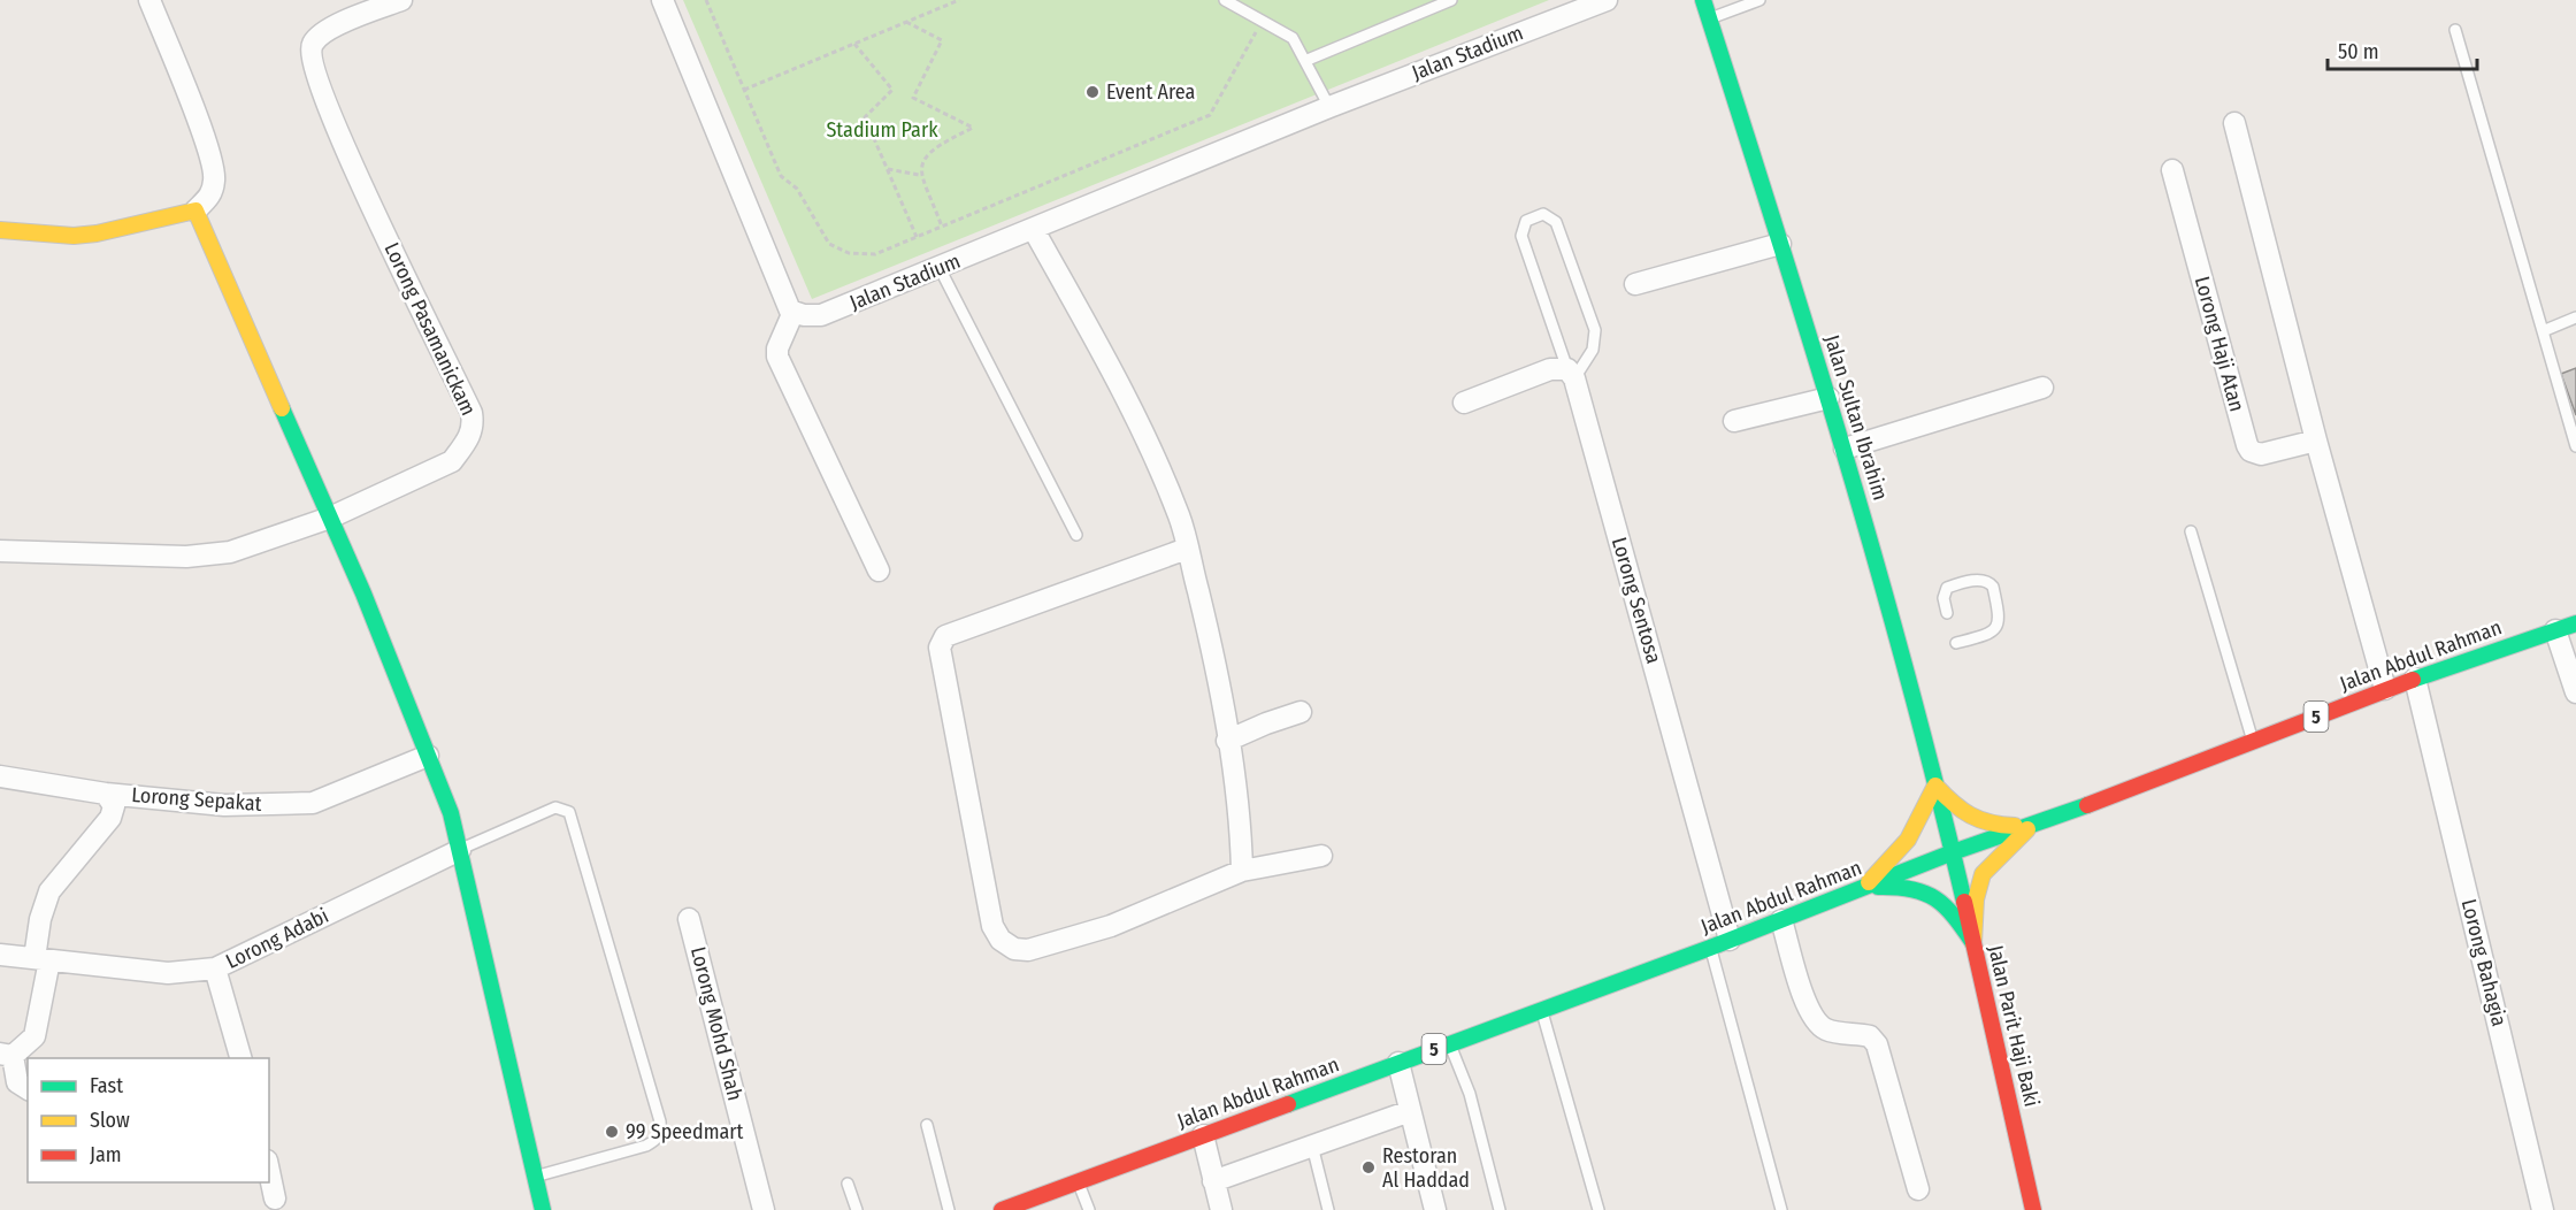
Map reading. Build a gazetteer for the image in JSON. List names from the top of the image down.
{
  "streets": {
    "street": [
      "Jalan Stadium",
      "Lorong Pasamanickam",
      "Lorong Haji Atan",
      "Jalan Sultan Ibrahim",
      "Lorong Sentosa",
      "Jalan Abdul Rahman",
      "5",
      "Lorong Sepakat",
      "Lorong Adabi",
      "Lorong Bahagia",
      "Lorong Mohd Shah",
      "Jalan Parit Haji Baki"
    ]
  },
  "crossings": [
    ["Jalan Sultan Ibrahim", "Jalan Abdul Rahman"],
    ["Jalan Sultan Ibrahim", "Jalan Parit Haji Baki"],
    ["Lorong Sentosa", "Jalan Abdul Rahman"],
    ["Jalan Abdul Rahman", "Lorong Bahagia"],
    ["Jalan Abdul Rahman", "Jalan Parit Haji Baki"]
  ],
  "parks": ["Stadium Park"],
  "places": ["Event Area", "99 Speedmart", "Restoran Al Haddad"],
  "legend": ["Fast", "Slow", "Jam"],
  "scale_bar": "50 m"
}
